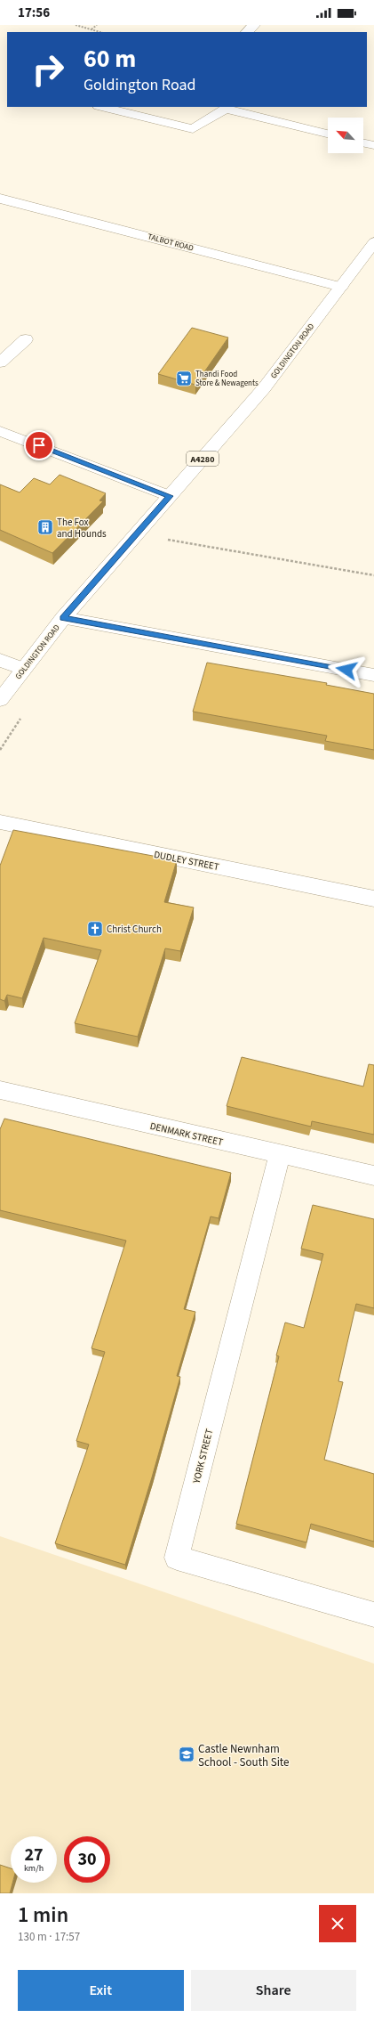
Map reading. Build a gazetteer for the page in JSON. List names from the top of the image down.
{
  "streets": {
    "street": [
      "TALBOT ROAD",
      "GOLDINGTON ROAD",
      "A4280",
      "DUDLEY STREET",
      "DENMARK STREET",
      "YORK STREET"
    ]
  },
  "crossings": [
    ["TALBOT ROAD", "GOLDINGTON ROAD"],
    ["DENMARK STREET", "YORK STREET"]
  ],
  "places": {
    "supermarket": ["Thandi Food Store & Newagents"],
    "building": ["The Fox and Hounds"],
    "church": ["Christ Church"],
    "school or university": ["Castle Newnham School - South Site"]
  },
  "north": "top left",
  "page": {
    "status": "17:56",
    "turn": ["60 m", "Goldington Road"],
    "speed": "27 km/h",
    "limit": "30",
    "heading": ["1 min", "130 m · 17:57"],
    "buttons": ["Exit", "Share"]
  }
}
